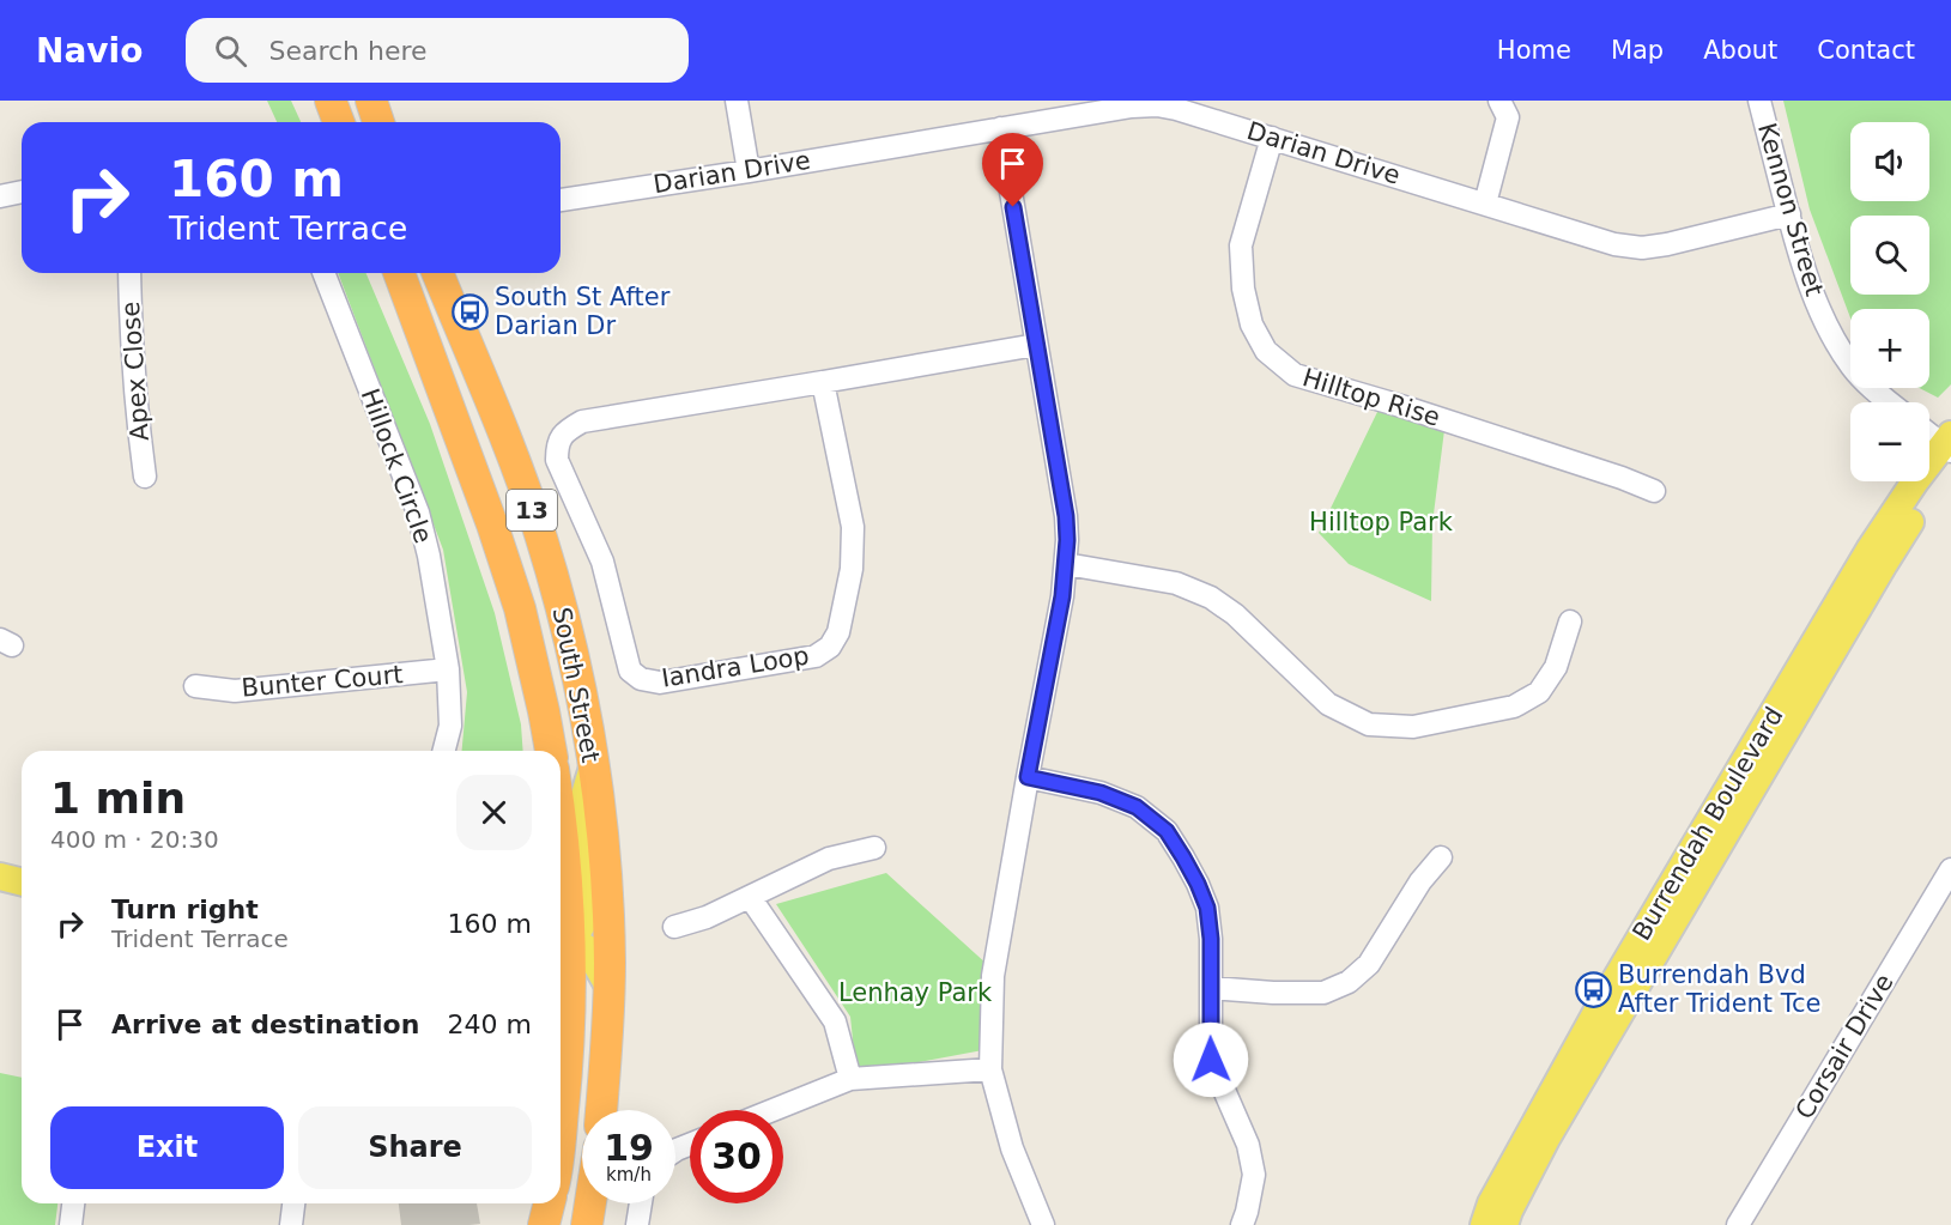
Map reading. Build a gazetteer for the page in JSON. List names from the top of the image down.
{
  "streets": {
    "highway": ["13", "South Street"],
    "main road": ["Burrendah Boulevard"],
    "street": [
      "Darian Drive",
      "Kennon Street",
      "Apex Close",
      "Hilltop Rise",
      "Hillock Circle",
      "Iandra Loop",
      "Bunter Court",
      "Corsair Drive"
    ]
  },
  "crossings": [
    ["Darian Drive", "Kennon Street"],
    ["Darian Drive", "Hilltop Rise"],
    ["Hillock Circle", "Bunter Court"]
  ],
  "parks": ["Hilltop Park", "Lenhay Park"],
  "places": {
    "bus stop": ["South St After Darian Dr", "Burrendah Bvd After Trident Tce"]
  },
  "page": {
    "header": "Navio",
    "search": "Search here",
    "nav": [
      "Home",
      "Map",
      "About",
      "Contact"
    ],
    "map_buttons": ["+", "−"],
    "turn": ["160 m", "Trident Terrace"],
    "heading": ["1 min", "400 m · 20:30"],
    "list": [
      {
        "name": "Turn right",
        "note": "Trident Terrace",
        "value": "160 m"
      },
      {
        "name": "Arrive at destination",
        "value": "240 m"
      }
    ],
    "buttons": ["Exit", "Share"],
    "speed": "19 km/h",
    "limit": "30"
  }
}
